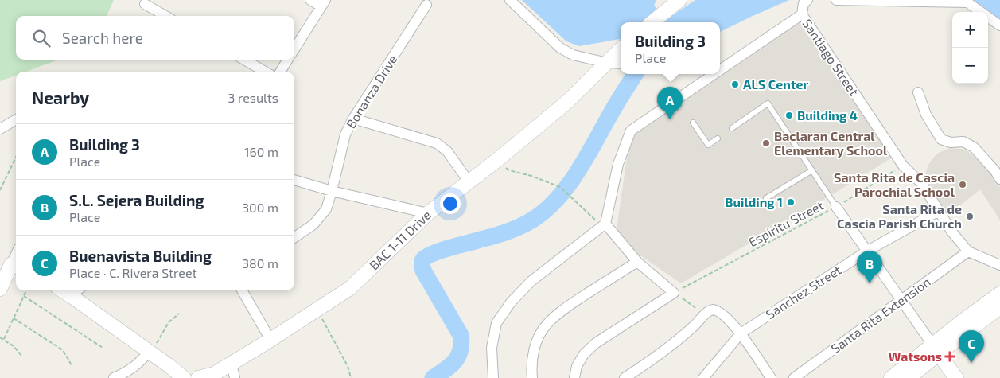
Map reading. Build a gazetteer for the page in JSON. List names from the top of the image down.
{
  "streets": {
    "street": [
      "Santiago Street",
      "Bonanza Drive",
      "BAC 1-11 Drive",
      "Sanchez Street",
      "Santa Rita Extension"
    ],
    "path": ["Espiritu Street"]
  },
  "crossings": [
    ["Santiago Street", "Espiritu Street"],
    ["Santiago Street", "Sanchez Street"],
    ["Santiago Street", "Santa Rita Extension"]
  ],
  "places": {
    "other": [
      "ALS Center",
      "Building 4",
      "Baclaran Central Elementary School",
      "Santa Rita de Cascia Parochial School",
      "Building 1",
      "Santa Rita de Cascia Parish Church"
    ],
    "health": ["Watsons"]
  },
  "page": {
    "map_buttons": ["+", "−"],
    "search": "Search here",
    "popup": ["Building 3", "Place"],
    "heading": ["Nearby", "3 results"],
    "pins": ["A", "B", "C"],
    "list": [
      {
        "mark": "A",
        "name": "Building 3",
        "note": "Place",
        "value": "160 m"
      },
      {
        "mark": "B",
        "name": "S.L. Sejera Building",
        "note": "Place",
        "value": "300 m"
      },
      {
        "mark": "C",
        "name": "Buenavista Building",
        "note": "Place · C. Rivera Street",
        "value": "380 m"
      }
    ]
  }
}
